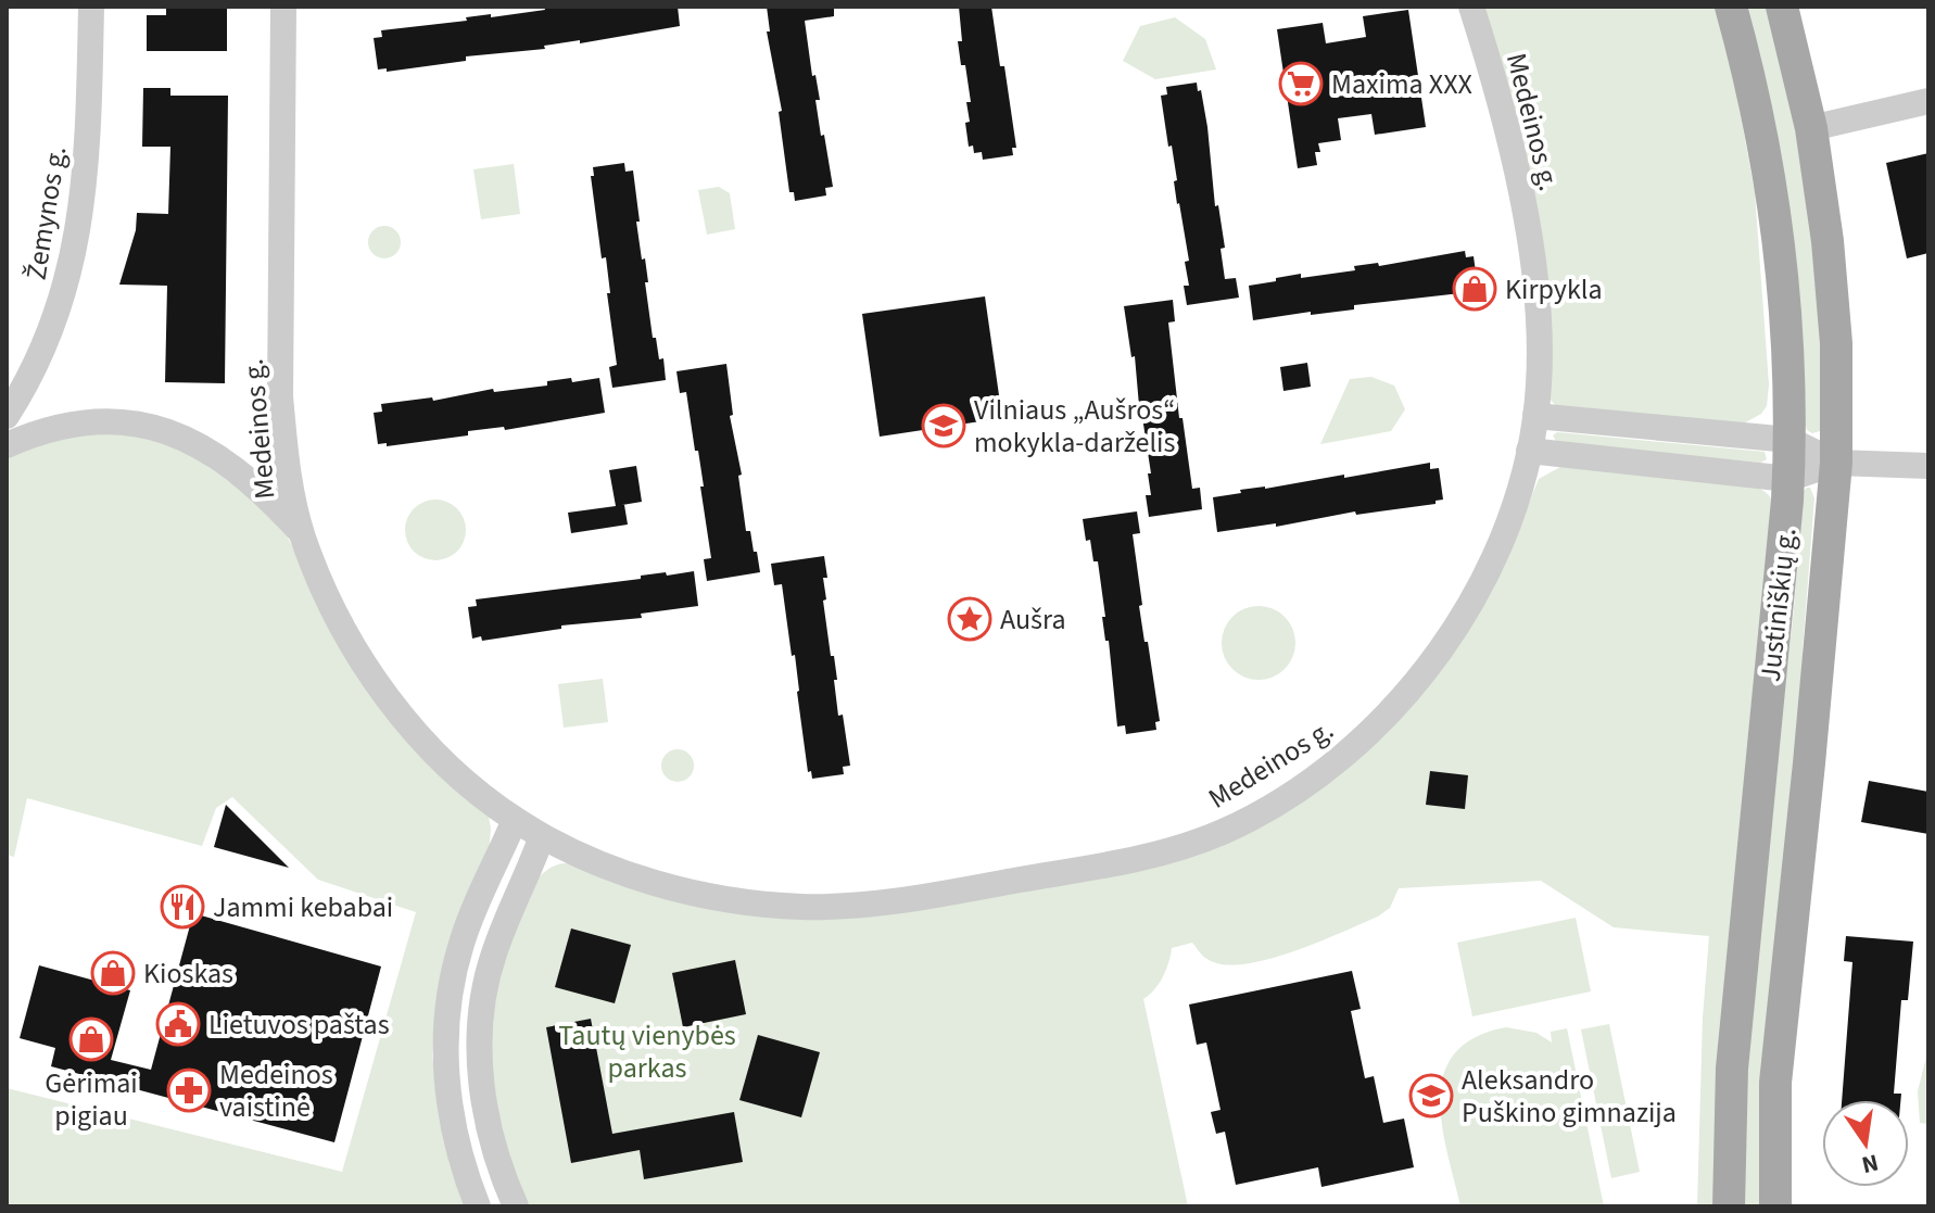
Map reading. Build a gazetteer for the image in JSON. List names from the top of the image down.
{
  "streets": {
    "main road": ["Justiniškių g."],
    "street": ["Medeinos g.", "Žemynos g."]
  },
  "parks": ["Tautų vienybės parkas"],
  "places": {
    "supermarket": ["Maxima XXX"],
    "shop": ["Kirpykla", "Kioskas", "Gėrimai pigiau"],
    "school or university": ["Vilniaus „Aušros“ mokykla-darželis", "Aleksandro Puškino gimnazija"],
    "place": ["Aušra"],
    "restaurant": ["Jammi kebabai"],
    "public building": ["Lietuvos paštas"],
    "pharmacy": ["Medeinos vaistinė"]
  },
  "north": "bottom"
}
